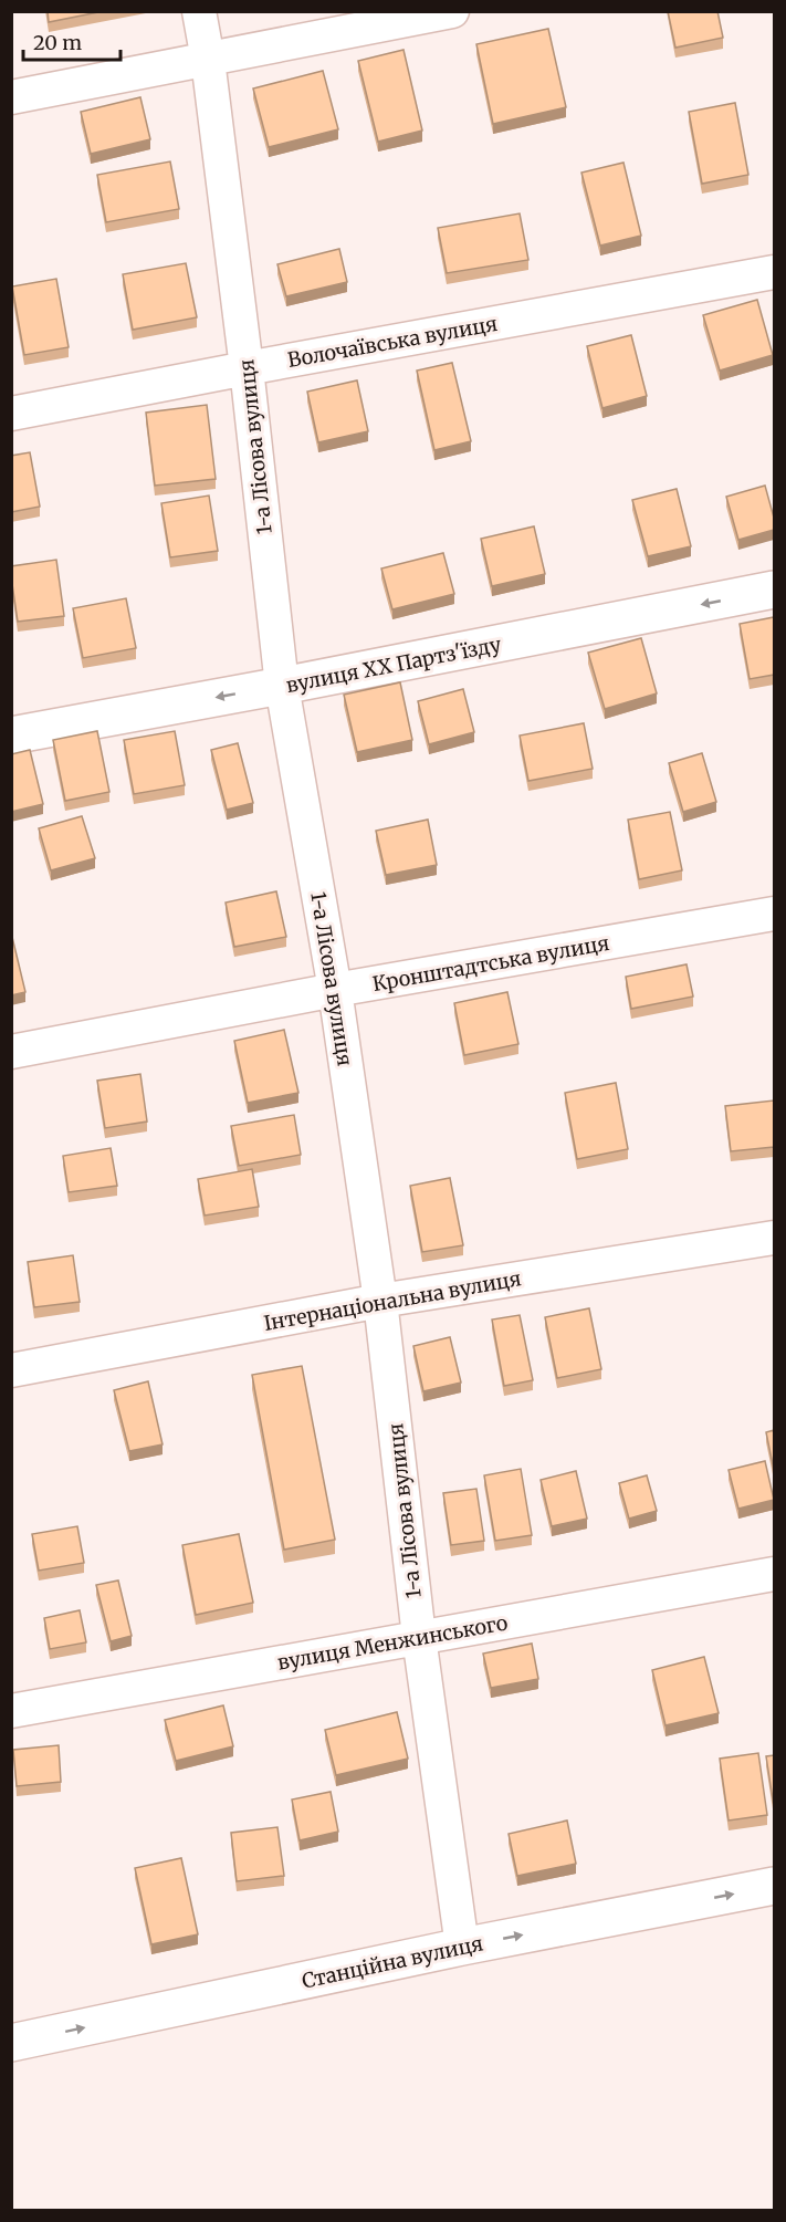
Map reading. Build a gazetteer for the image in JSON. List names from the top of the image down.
{
  "streets": {
    "street": [
      "Волочаївська вулиця",
      "1-а Лісова вулиця",
      "вулиця XX Партз'їзду",
      "Кронштадтська вулиця",
      "Інтернаціональна вулиця",
      "вулиця Менжинського",
      "Станційна вулиця"
    ]
  },
  "crossings": [
    ["Волочаївська вулиця", "1-а Лісова вулиця"],
    ["1-а Лісова вулиця", "вулиця XX Партз'їзду"],
    ["1-а Лісова вулиця", "Кронштадтська вулиця"],
    ["1-а Лісова вулиця", "Інтернаціональна вулиця"],
    ["1-а Лісова вулиця", "вулиця Менжинського"],
    ["1-а Лісова вулиця", "Станційна вулиця"]
  ],
  "one_way": ["вулиця XX Партз'їзду", "Станційна вулиця"],
  "scale_bar": "20 m"
}
